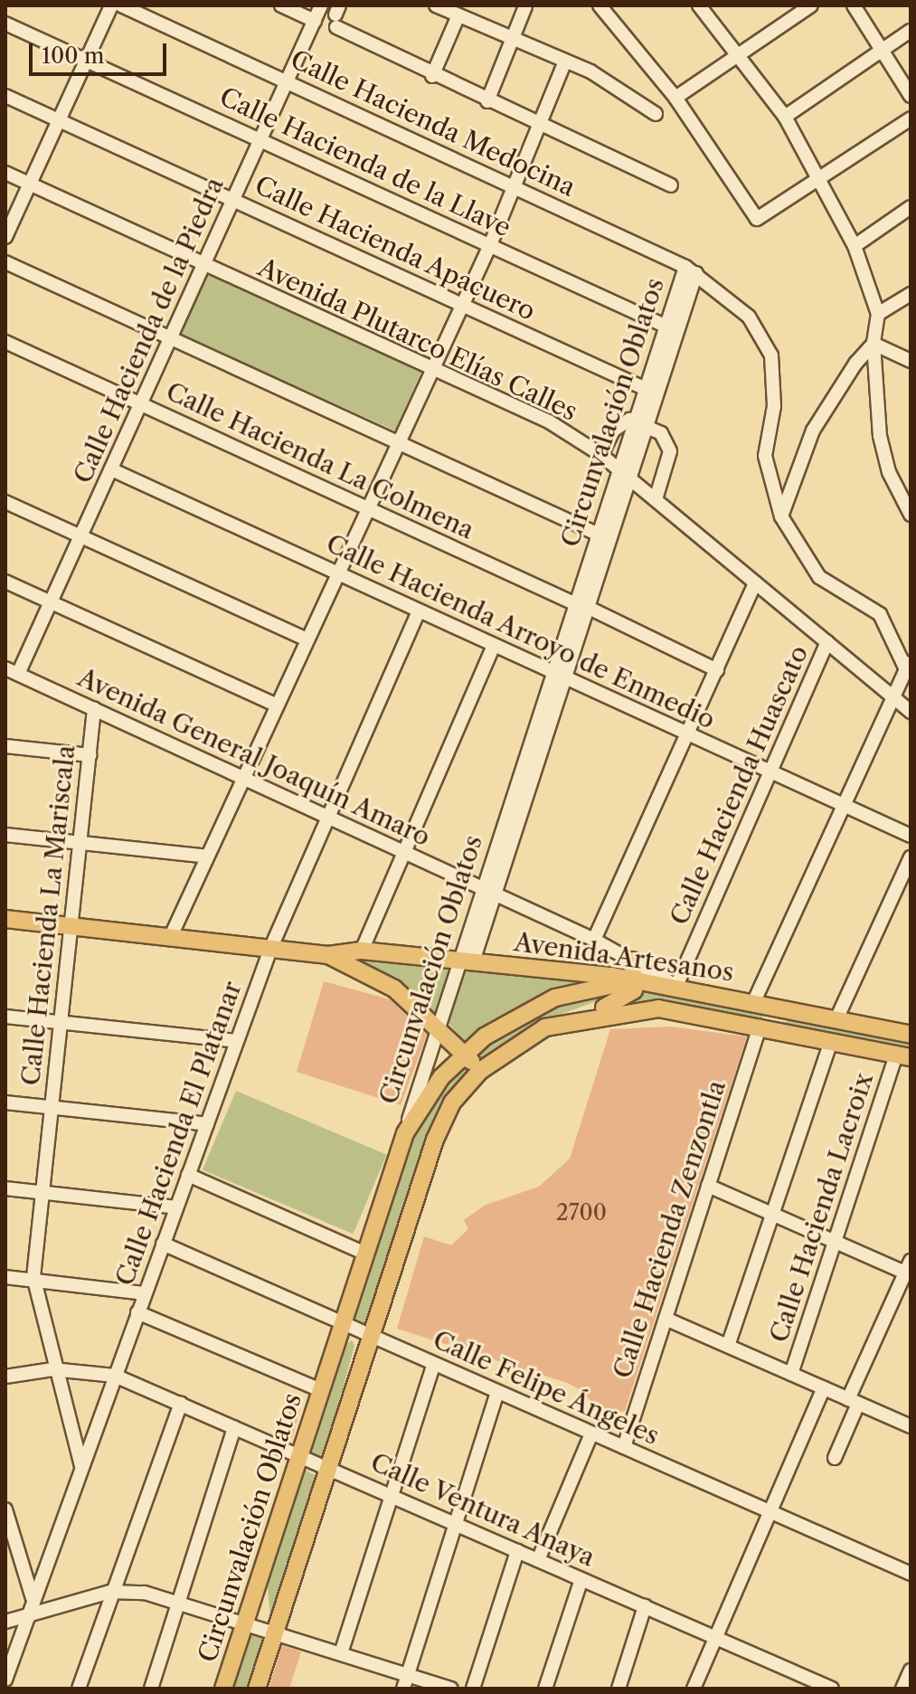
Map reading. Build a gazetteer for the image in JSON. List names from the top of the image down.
{
  "streets": {
    "main road": ["Circunvalación Oblatos", "Avenida Artesanos"],
    "street": [
      "Calle Hacienda Medocina",
      "Calle Hacienda de la Llave",
      "Calle Hacienda Apacuero",
      "Calle Hacienda de la Piedra",
      "Avenida Plutarco Elías Calles",
      "Calle Hacienda La Colmena",
      "Calle Hacienda Arroyo de Enmedio",
      "Avenida General Joaquín Amaro",
      "Calle Hacienda Huascato",
      "Calle Hacienda La Mariscala",
      "Calle Hacienda El Platanar",
      "Calle Hacienda Lacroix",
      "Calle Hacienda Zenzontla",
      "Calle Felipe Ángeles",
      "Calle Ventura Anaya"
    ]
  },
  "crossings": [
    ["Calle Hacienda Medocina", "Calle Hacienda de la Piedra"],
    ["Calle Hacienda Medocina", "Circunvalación Oblatos"],
    ["Calle Hacienda de la Llave", "Calle Hacienda de la Piedra"],
    ["Calle Hacienda de la Llave", "Circunvalación Oblatos"],
    ["Calle Hacienda Apacuero", "Calle Hacienda de la Piedra"],
    ["Calle Hacienda Apacuero", "Circunvalación Oblatos"],
    ["Calle Hacienda de la Piedra", "Avenida Plutarco Elías Calles"],
    ["Calle Hacienda de la Piedra", "Calle Hacienda La Colmena"],
    ["Calle Hacienda de la Piedra", "Calle Hacienda Arroyo de Enmedio"],
    ["Calle Hacienda de la Piedra", "Avenida General Joaquín Amaro"],
    ["Avenida Plutarco Elías Calles", "Circunvalación Oblatos"],
    ["Avenida Plutarco Elías Calles", "Calle Hacienda Huascato"],
    ["Circunvalación Oblatos", "Calle Hacienda La Colmena"],
    ["Circunvalación Oblatos", "Calle Hacienda Arroyo de Enmedio"],
    ["Circunvalación Oblatos", "Avenida General Joaquín Amaro"],
    ["Circunvalación Oblatos", "Avenida Artesanos"],
    ["Circunvalación Oblatos", "Calle Felipe Ángeles"],
    ["Circunvalación Oblatos", "Calle Ventura Anaya"],
    ["Calle Hacienda Arroyo de Enmedio", "Calle Hacienda Huascato"],
    ["Calle Hacienda Arroyo de Enmedio", "Calle Hacienda El Platanar"],
    ["Avenida General Joaquín Amaro", "Calle Hacienda Huascato"],
    ["Avenida General Joaquín Amaro", "Calle Hacienda La Mariscala"],
    ["Avenida General Joaquín Amaro", "Avenida Artesanos"],
    ["Avenida General Joaquín Amaro", "Calle Hacienda El Platanar"],
    ["Calle Hacienda Huascato", "Avenida Artesanos"],
    ["Calle Hacienda La Mariscala", "Avenida Artesanos"],
    ["Calle Hacienda La Mariscala", "Calle Hacienda El Platanar"],
    ["Calle Hacienda La Mariscala", "Calle Ventura Anaya"],
    ["Avenida Artesanos", "Calle Hacienda El Platanar"],
    ["Avenida Artesanos", "Calle Hacienda Lacroix"],
    ["Avenida Artesanos", "Calle Hacienda Zenzontla"],
    ["Calle Hacienda El Platanar", "Calle Felipe Ángeles"],
    ["Calle Hacienda El Platanar", "Calle Ventura Anaya"],
    ["Calle Hacienda Zenzontla", "Calle Felipe Ángeles"]
  ],
  "house_numbers": ["2700"],
  "scale_bar": "100 m"
}
